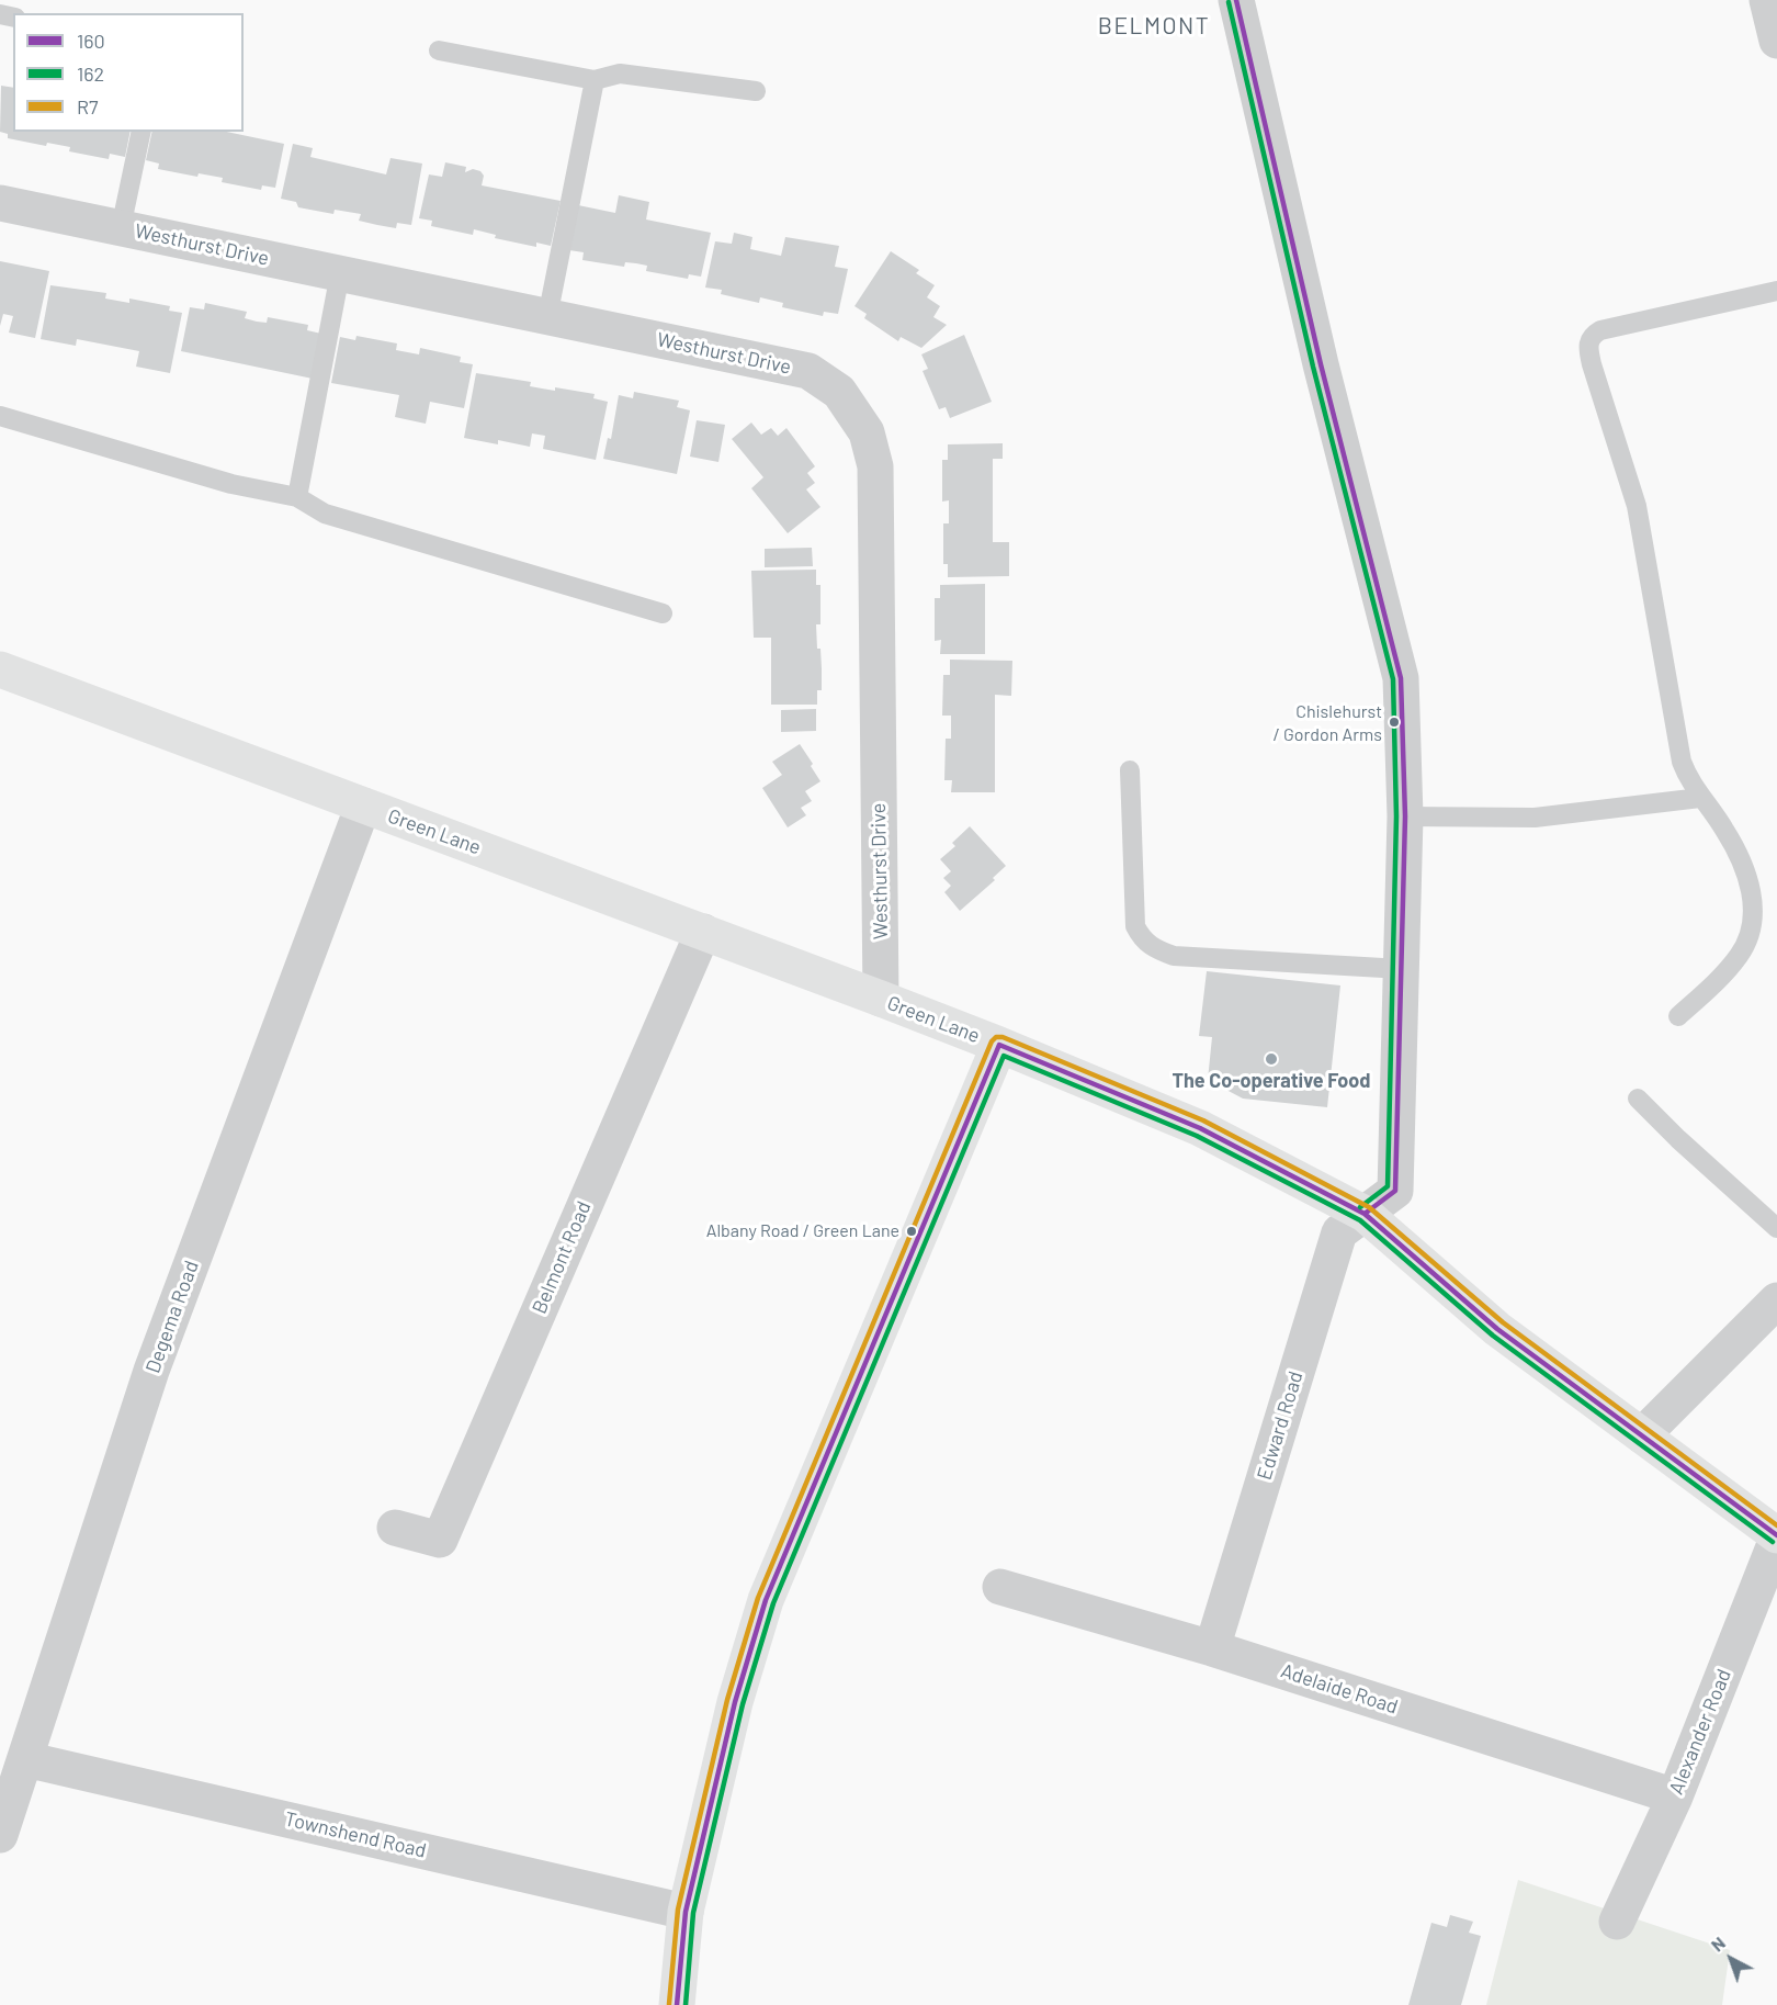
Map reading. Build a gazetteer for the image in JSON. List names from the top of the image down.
{
  "streets": {
    "main road": ["Green Lane"],
    "street": [
      "Westhurst Drive",
      "Belmont Road",
      "Degema Road",
      "Edward Road",
      "Adelaide Road",
      "Alexander Road",
      "Townshend Road"
    ]
  },
  "crossings": [
    ["Westhurst Drive", "Green Lane"],
    ["Green Lane", "Belmont Road"],
    ["Green Lane", "Degema Road"],
    ["Green Lane", "Edward Road"],
    ["Green Lane", "Alexander Road"],
    ["Degema Road", "Townshend Road"],
    ["Edward Road", "Adelaide Road"],
    ["Adelaide Road", "Alexander Road"]
  ],
  "districts": ["BELMONT"],
  "places": ["Chislehurst / Gordon Arms", "The Co-operative Food", "Albany Road / Green Lane"],
  "lines": ["transit line 160", "transit line 162", "transit line R7"],
  "legend": ["160", "162", "R7"],
  "north": "top left"
}
